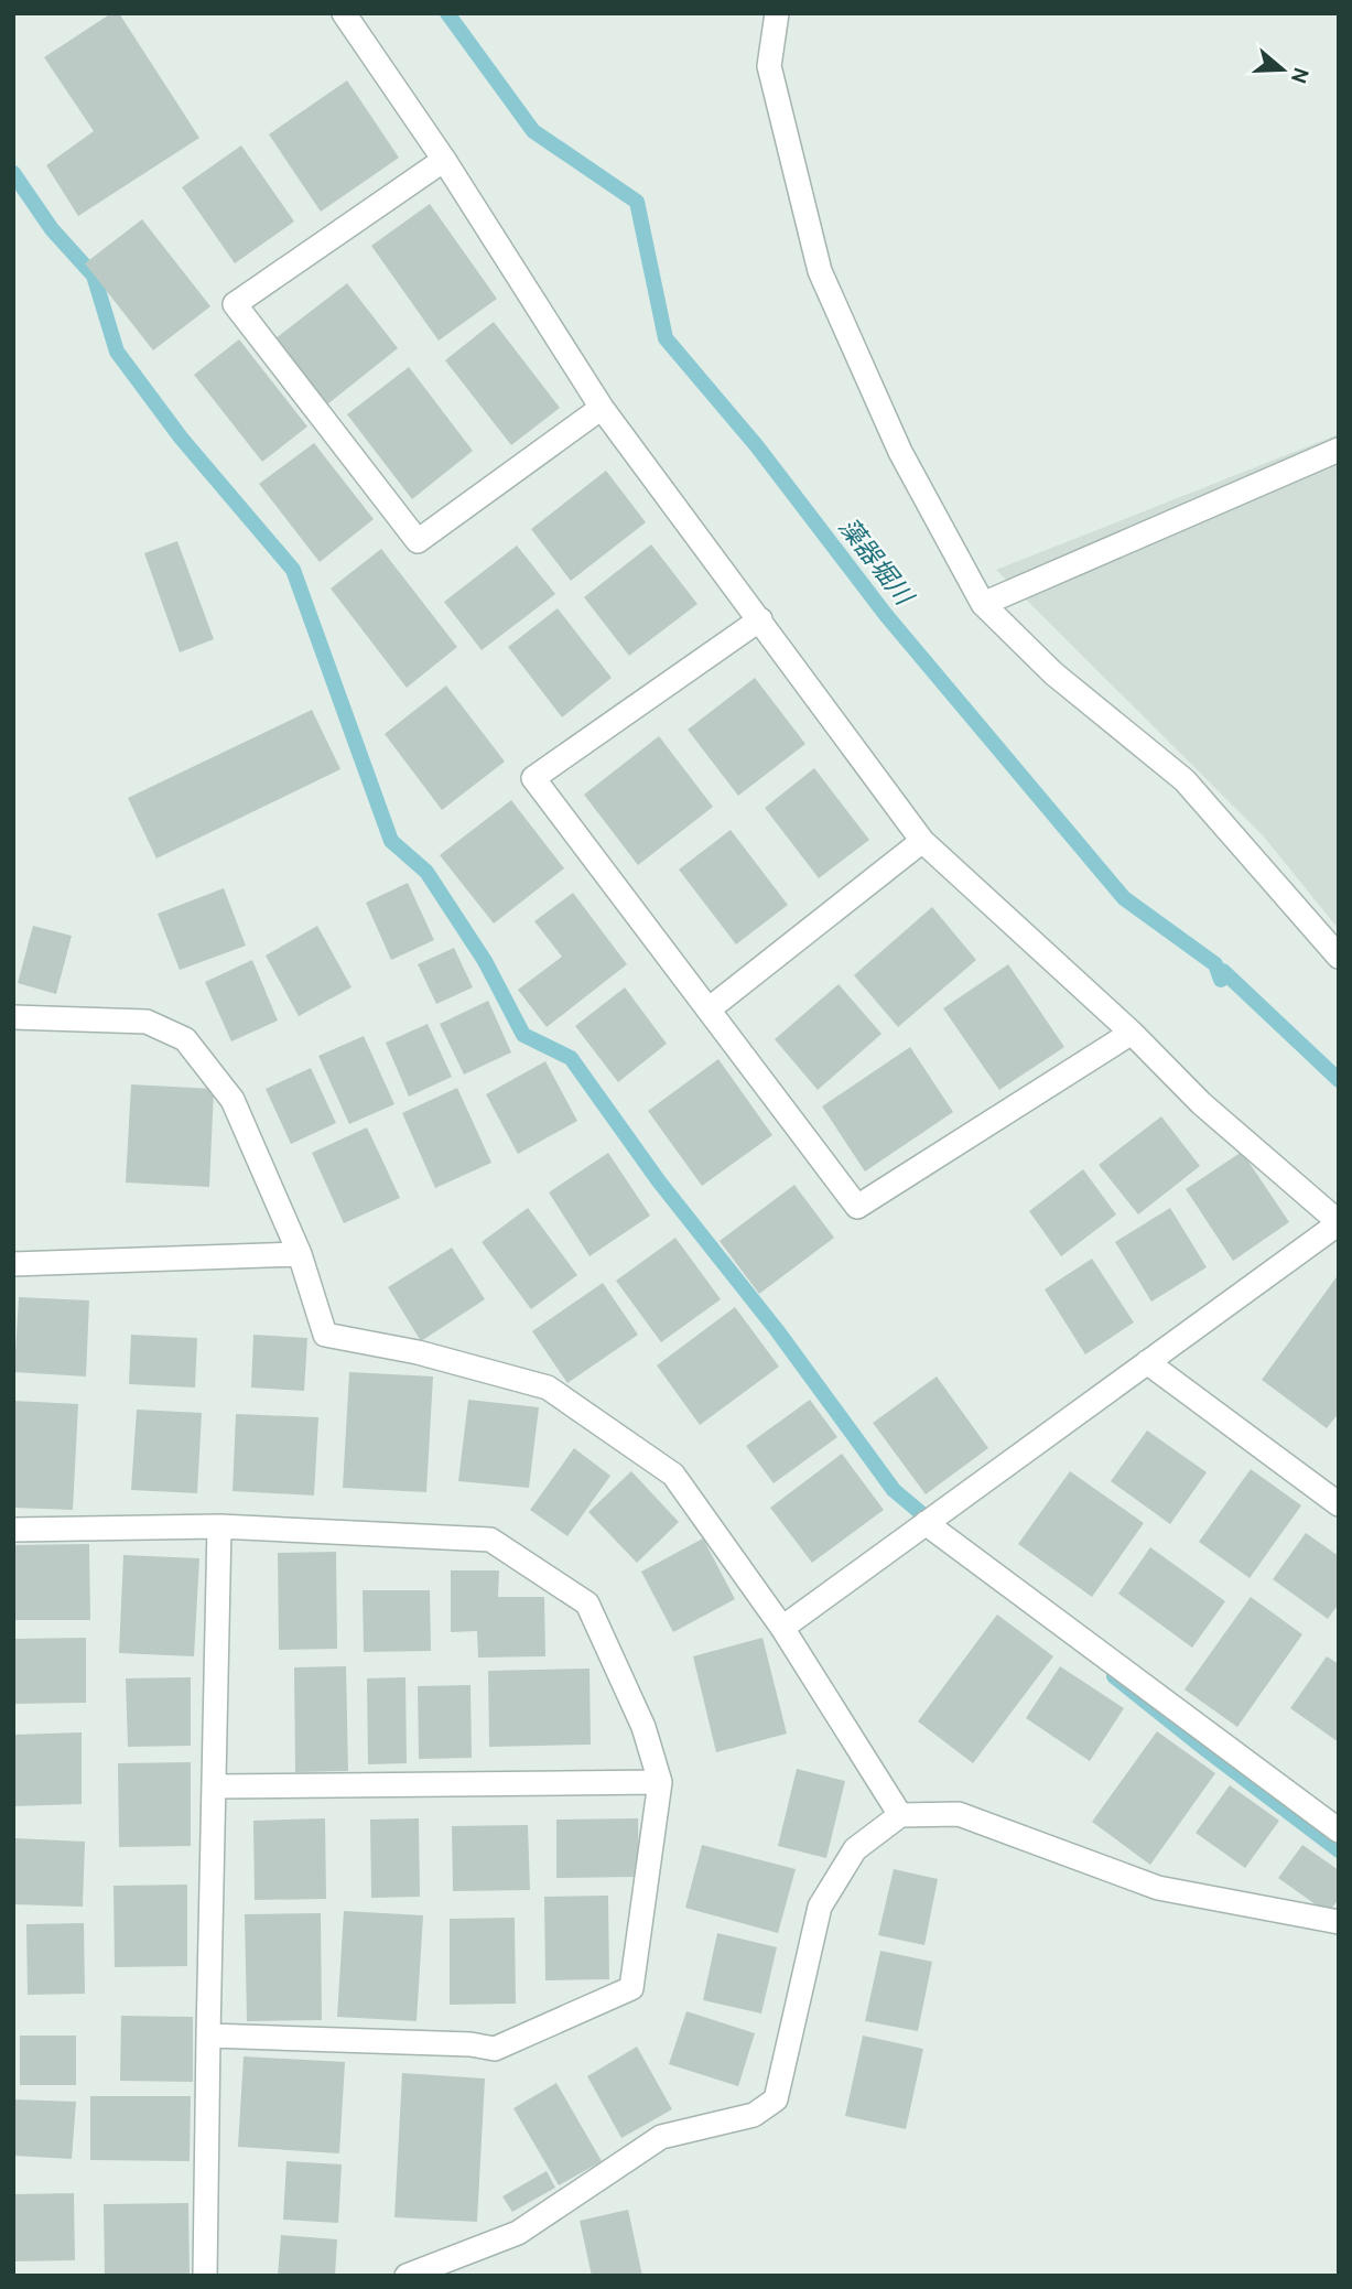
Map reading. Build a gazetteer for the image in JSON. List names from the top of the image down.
{
  "water": ["藻器堀川"],
  "north": "right"
}
